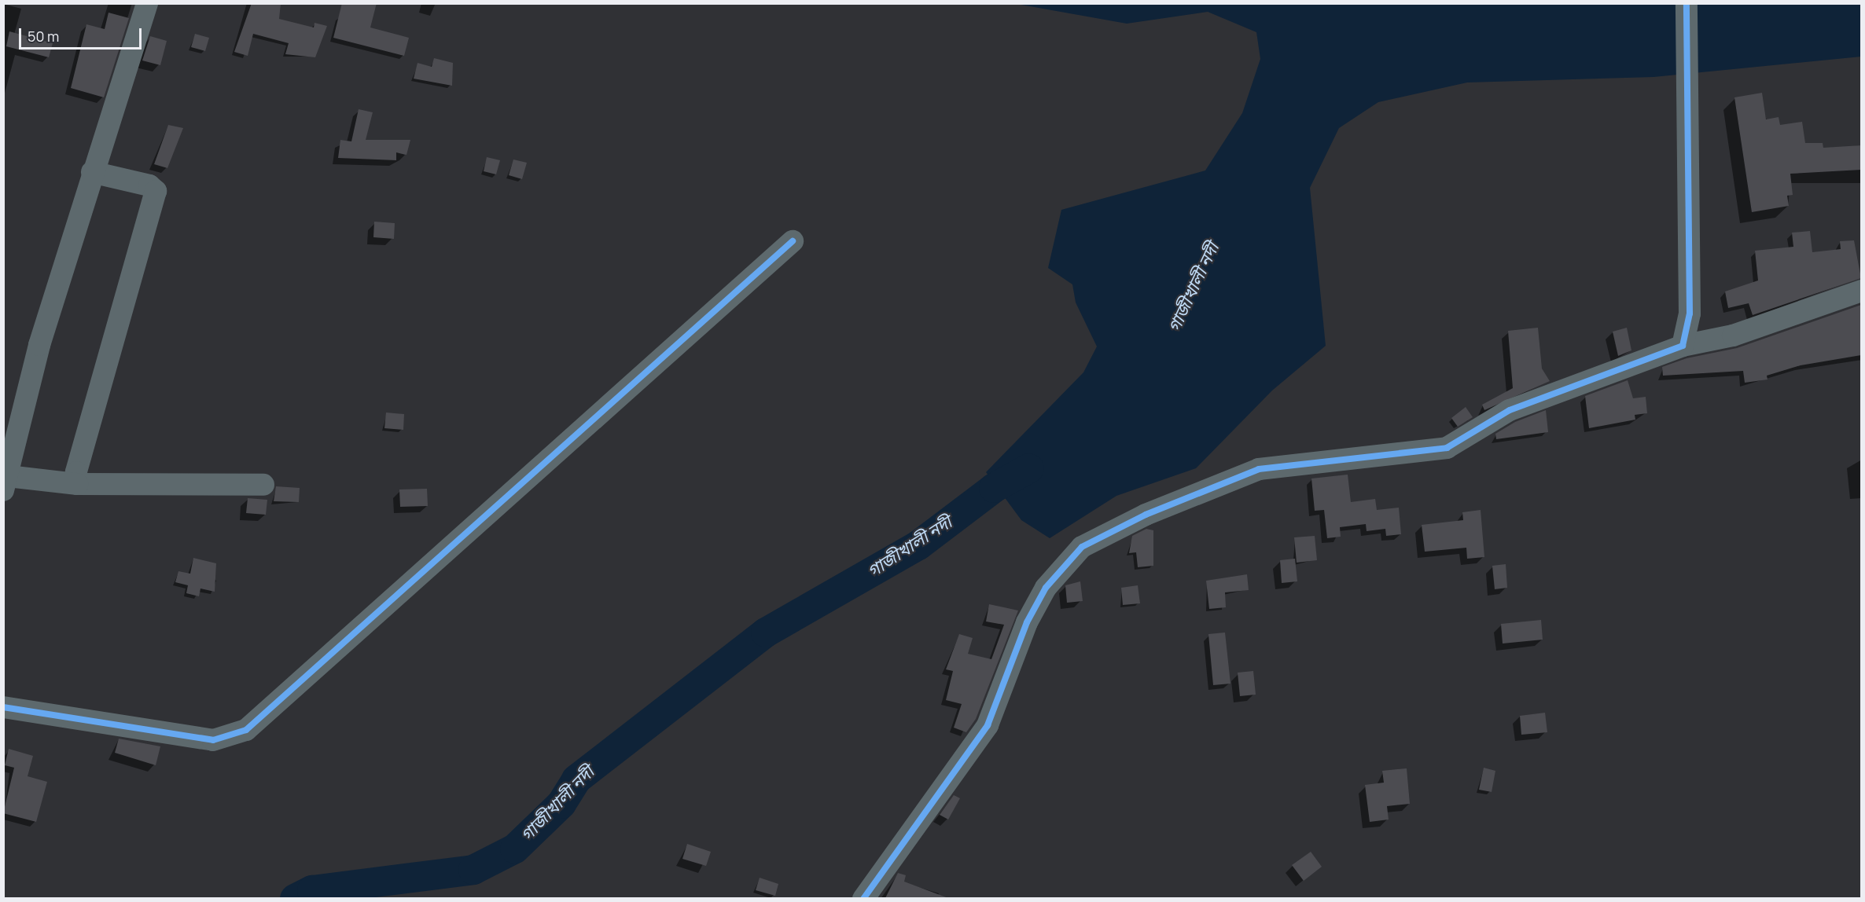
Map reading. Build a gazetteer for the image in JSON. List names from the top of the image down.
{
  "water": ["গাজীখালী নদী"],
  "scale_bar": "50 m"
}
